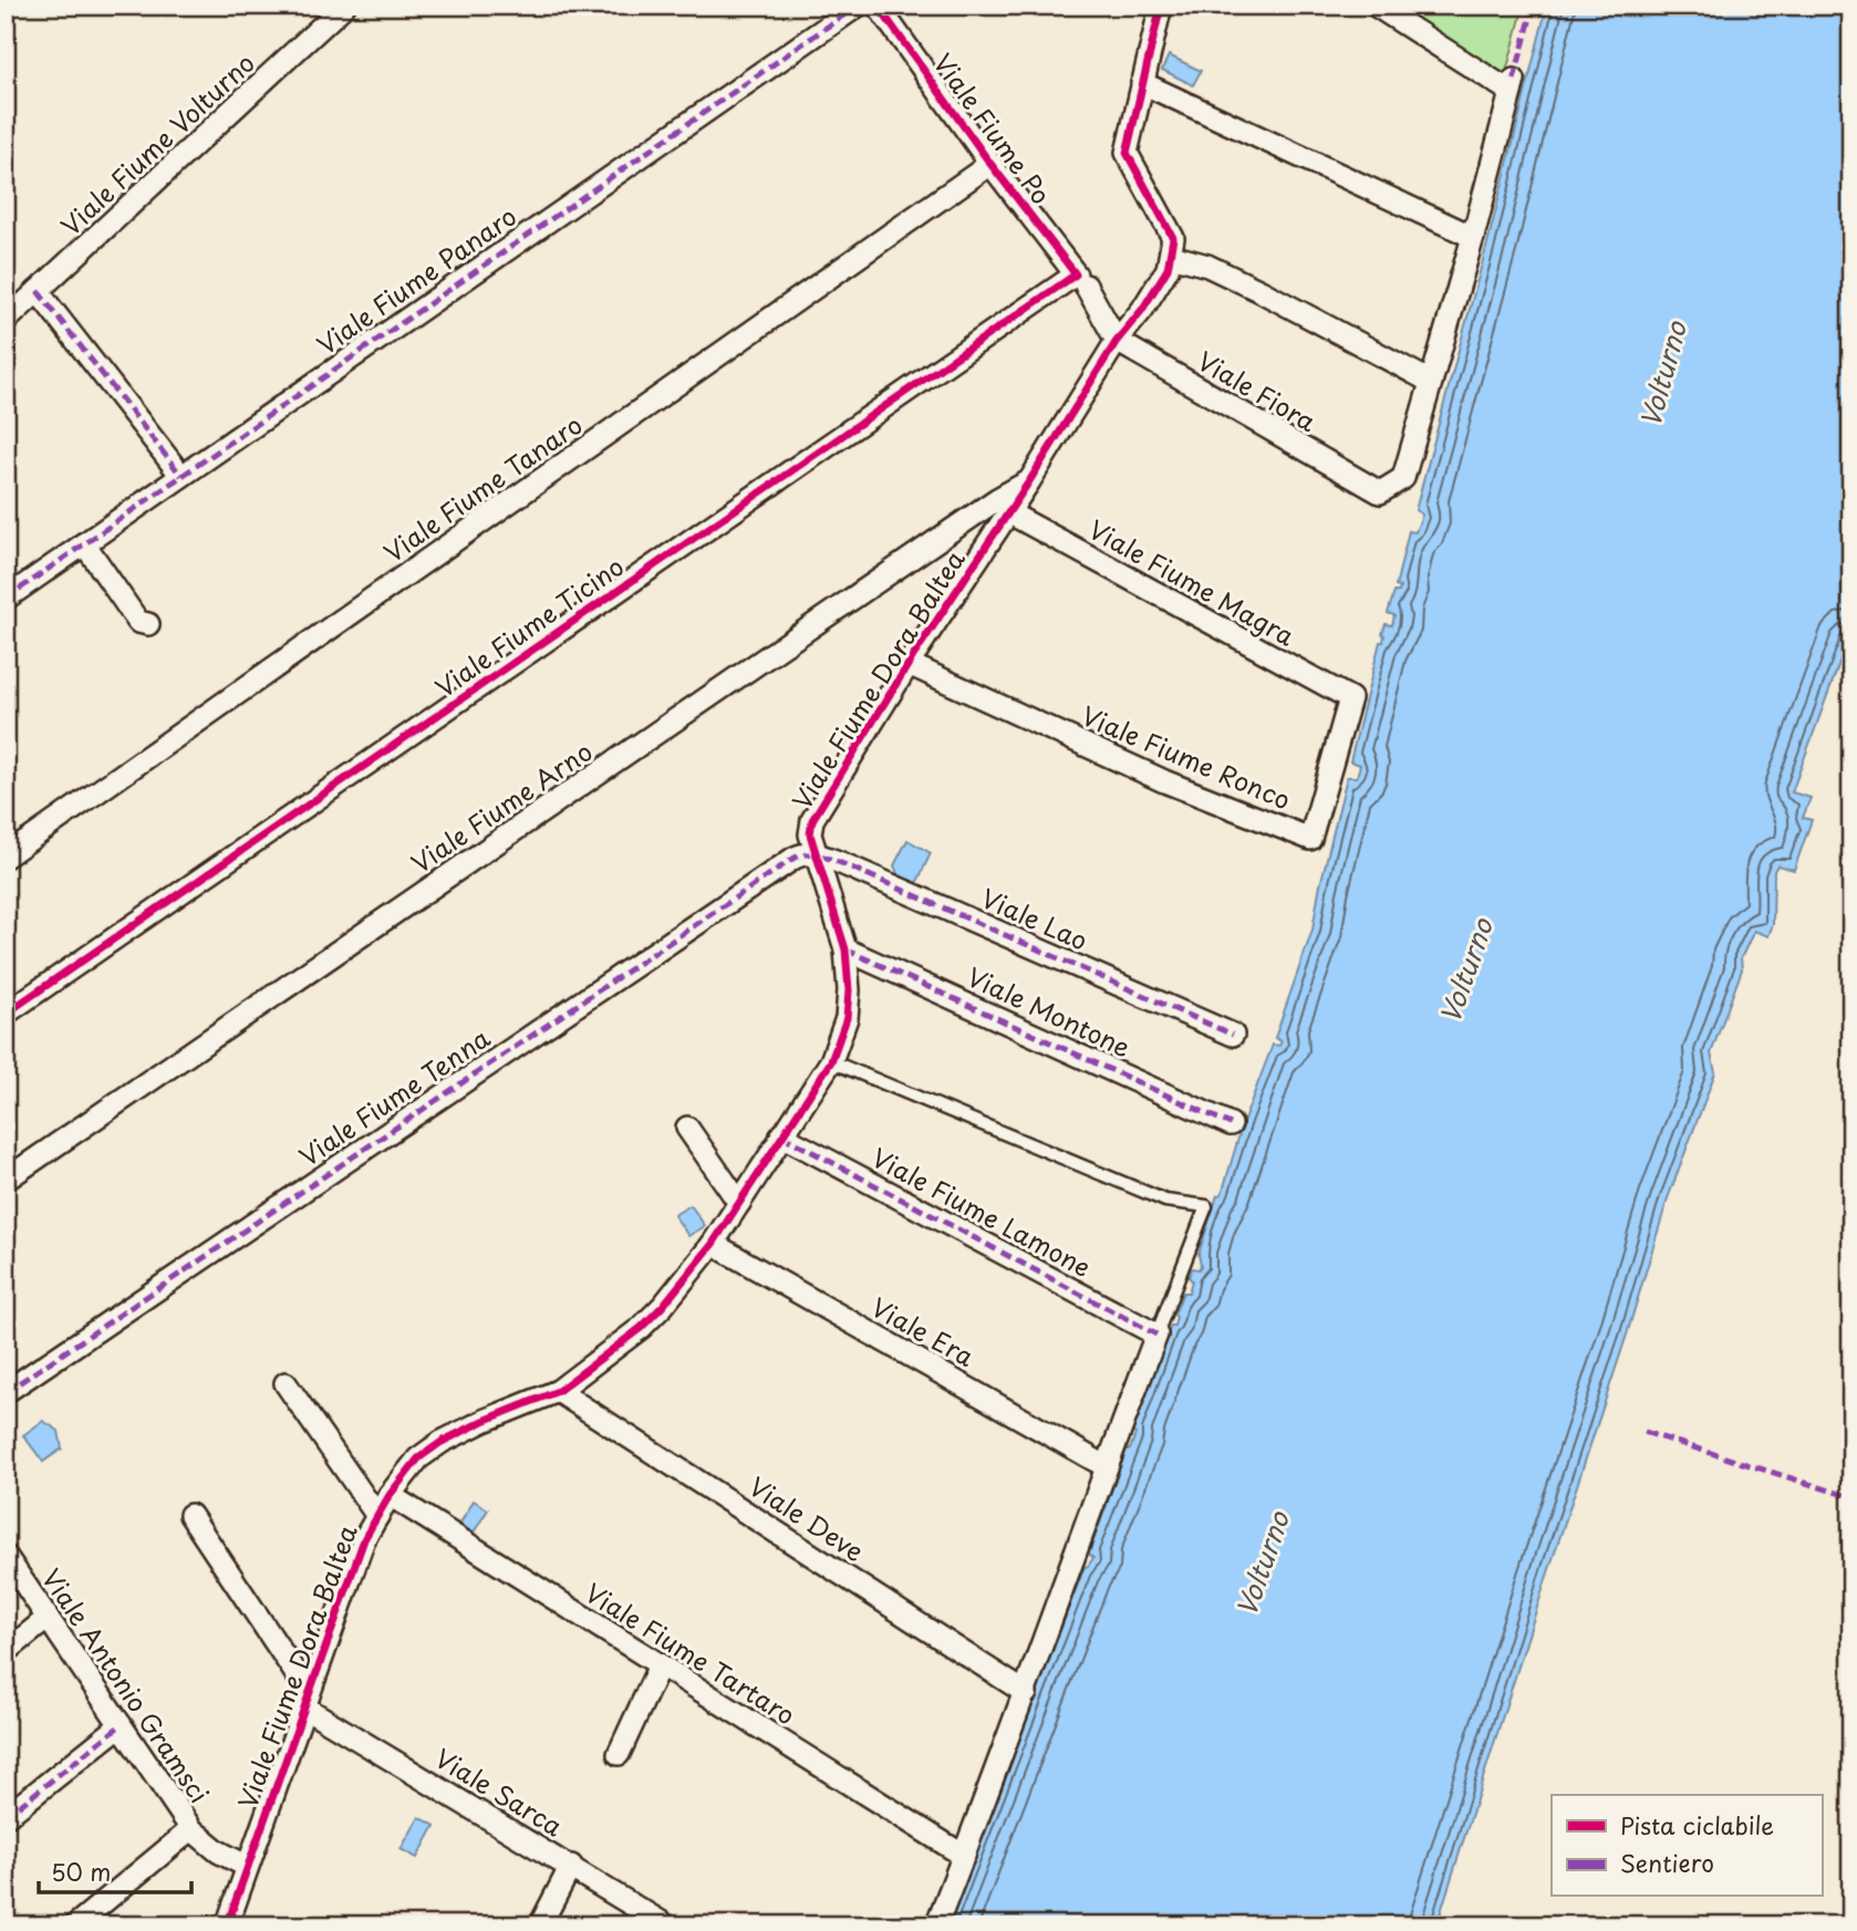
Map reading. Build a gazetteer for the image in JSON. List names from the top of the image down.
{
  "streets": {
    "street": [
      "Viale Fiume Po",
      "Viale Fiume Volturno",
      "Viale Fiume Panaro",
      "Viale Fiora",
      "Viale Fiume Tanaro",
      "Viale Fiume Magra",
      "Viale Fiume Ticino",
      "Viale Fiume Dora Baltea",
      "Viale Fiume Ronco",
      "Viale Fiume Arno",
      "Viale Lao",
      "Viale Montone",
      "Viale Fiume Tenna",
      "Viale Fiume Lamone",
      "Viale Era",
      "Viale Deve",
      "Viale Fiume Tartaro",
      "Viale Antonio Gramsci",
      "Viale Sarca"
    ]
  },
  "crossings": [
    ["Viale Fiume Po", "Viale Fiora"],
    ["Viale Fiume Po", "Viale Fiume Tanaro"],
    ["Viale Fiume Po", "Viale Fiume Ticino"],
    ["Viale Fiume Po", "Viale Fiume Dora Baltea"],
    ["Viale Fiora", "Viale Fiume Dora Baltea"],
    ["Viale Fiume Magra", "Viale Fiume Dora Baltea"],
    ["Viale Fiume Magra", "Viale Fiume Ronco"],
    ["Viale Fiume Dora Baltea", "Viale Fiume Ronco"],
    ["Viale Fiume Dora Baltea", "Viale Fiume Arno"],
    ["Viale Fiume Dora Baltea", "Viale Lao"],
    ["Viale Fiume Dora Baltea", "Viale Montone"],
    ["Viale Fiume Dora Baltea", "Viale Fiume Tenna"],
    ["Viale Fiume Dora Baltea", "Viale Fiume Lamone"],
    ["Viale Fiume Dora Baltea", "Viale Era"],
    ["Viale Fiume Dora Baltea", "Viale Deve"],
    ["Viale Fiume Dora Baltea", "Viale Fiume Tartaro"],
    ["Viale Fiume Dora Baltea", "Viale Antonio Gramsci"],
    ["Viale Fiume Dora Baltea", "Viale Sarca"],
    ["Viale Lao", "Viale Fiume Tenna"]
  ],
  "water": ["Volturno"],
  "legend": ["Pista ciclabile", "Sentiero"],
  "scale_bar": "50 m"
}
